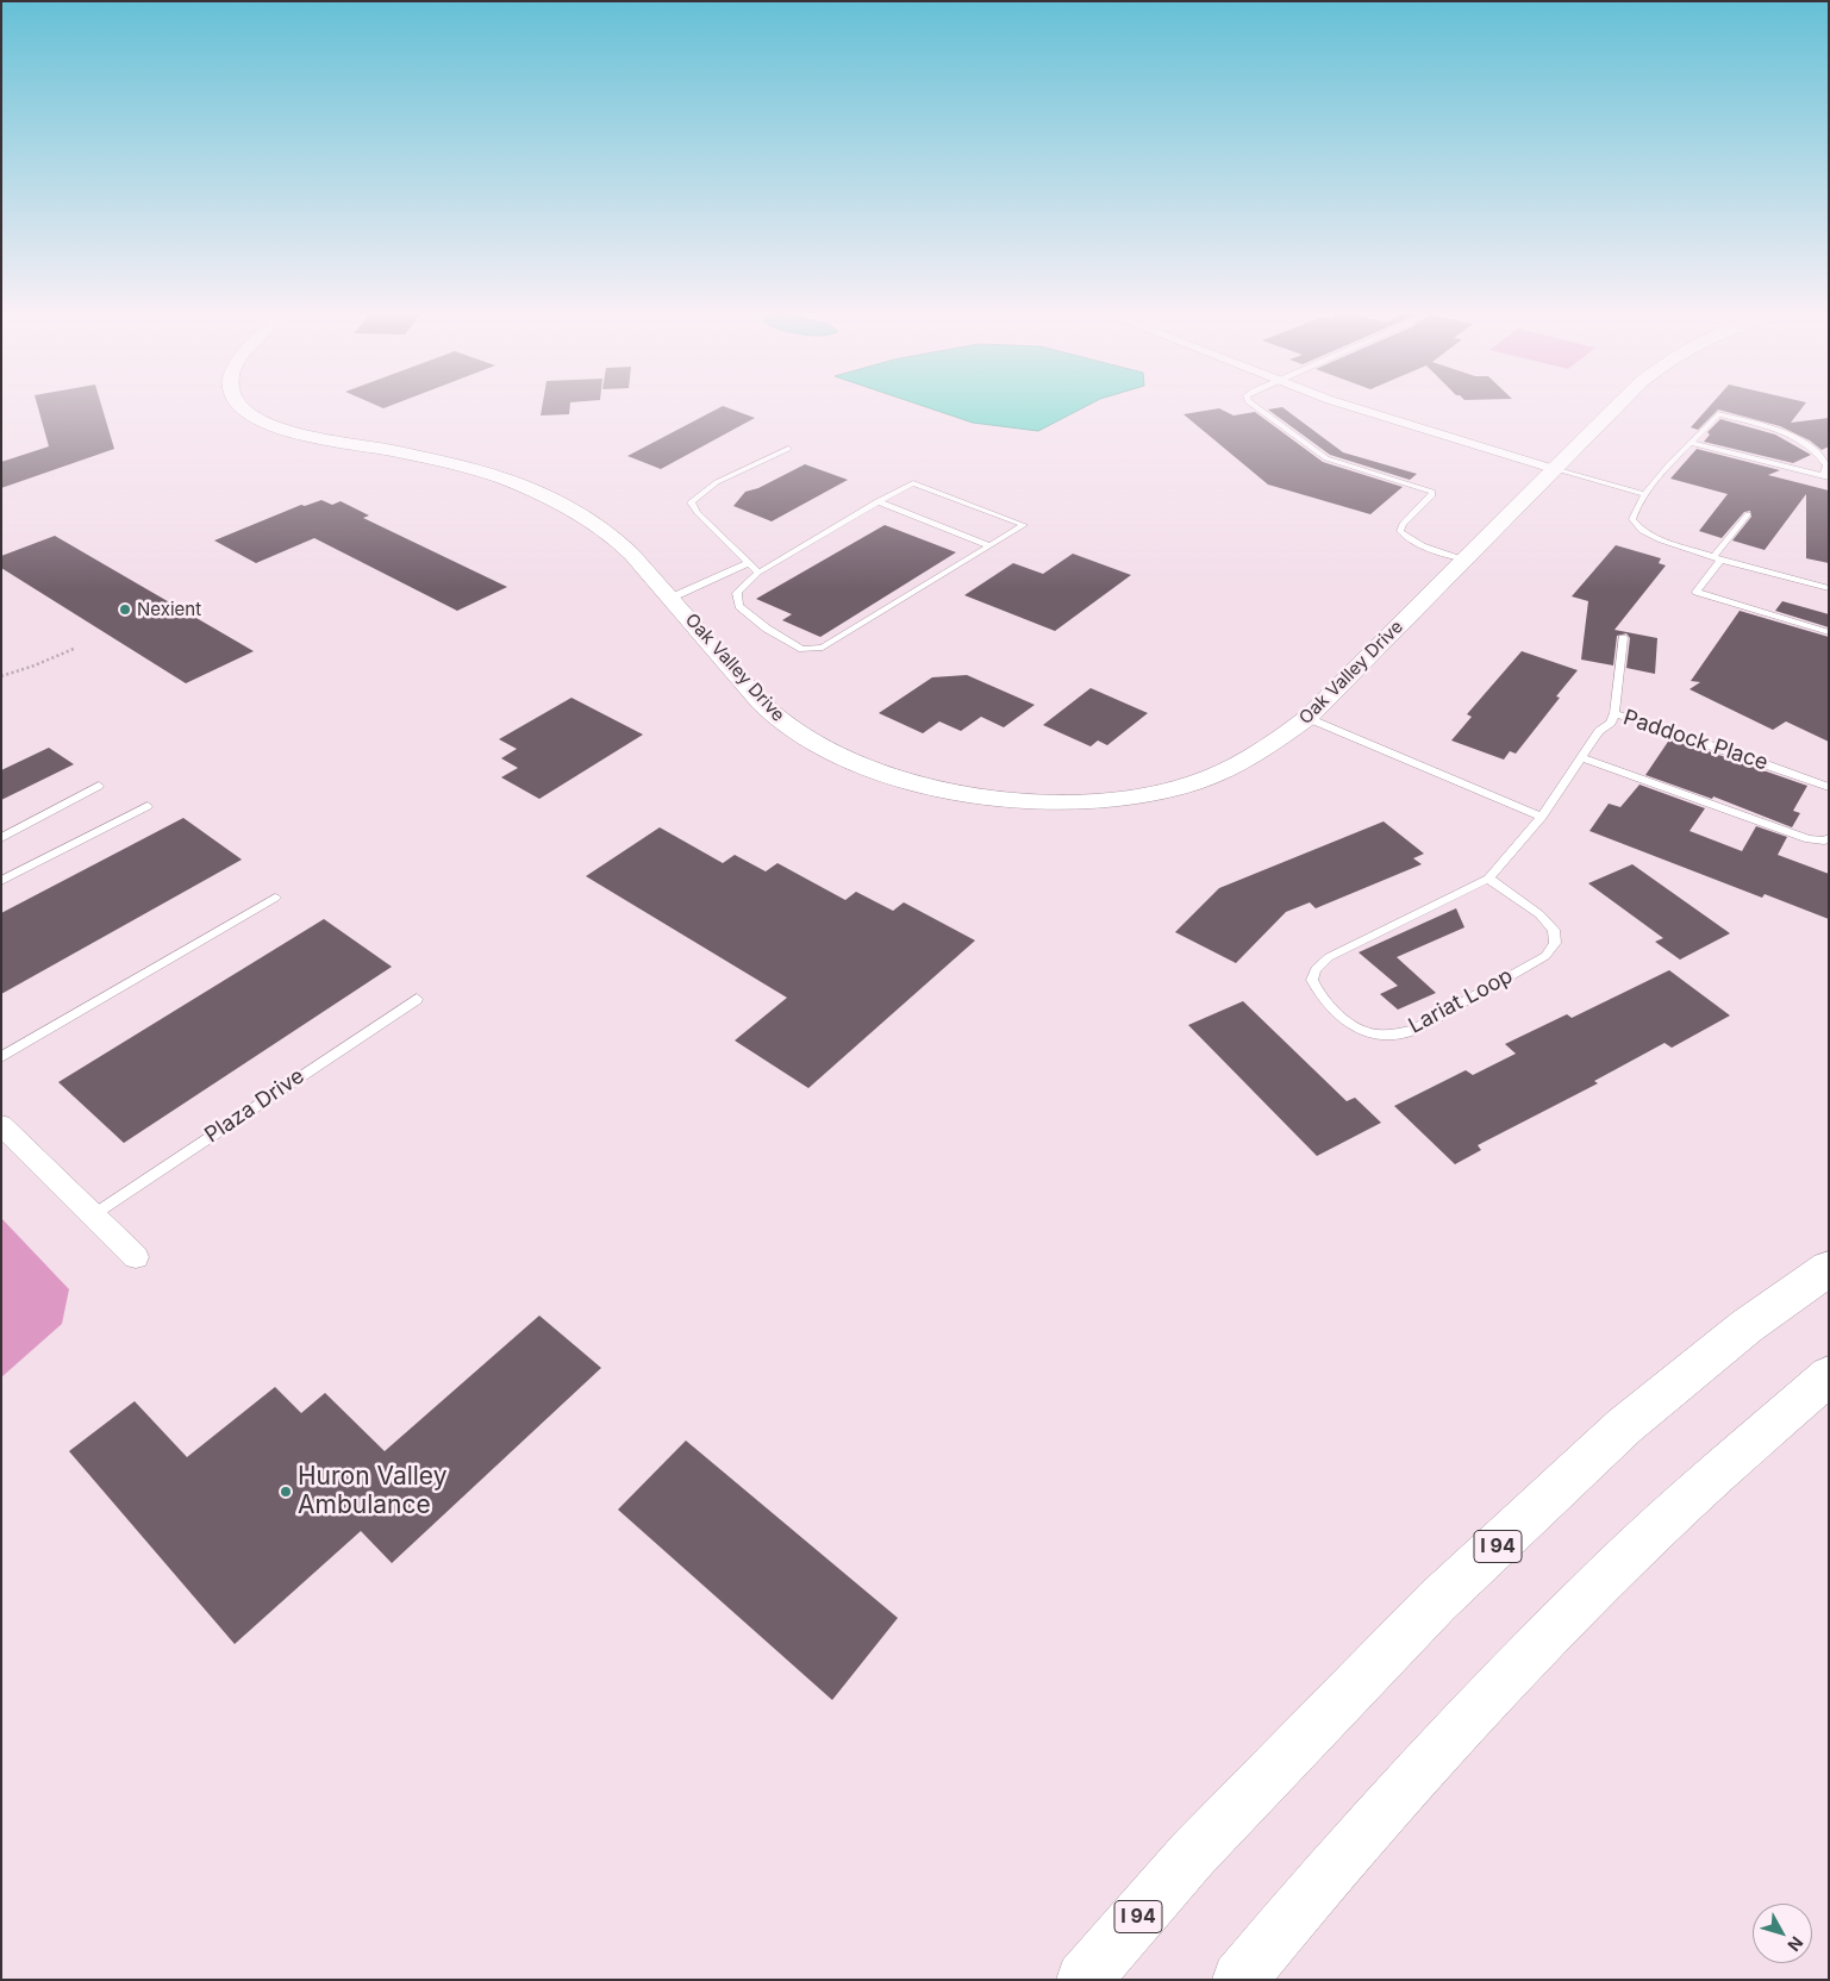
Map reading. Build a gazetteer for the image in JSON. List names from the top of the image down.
{
  "streets": {
    "highway": ["I 94"],
    "street": ["Oak Valley Drive"],
    "lane": ["Paddock Place", "Lariat Loop", "Plaza Drive"]
  },
  "crossings": [
    ["Paddock Place", "Lariat Loop"]
  ],
  "places": ["Nexient", "Huron Valley Ambulance"],
  "north": "bottom right"
}
